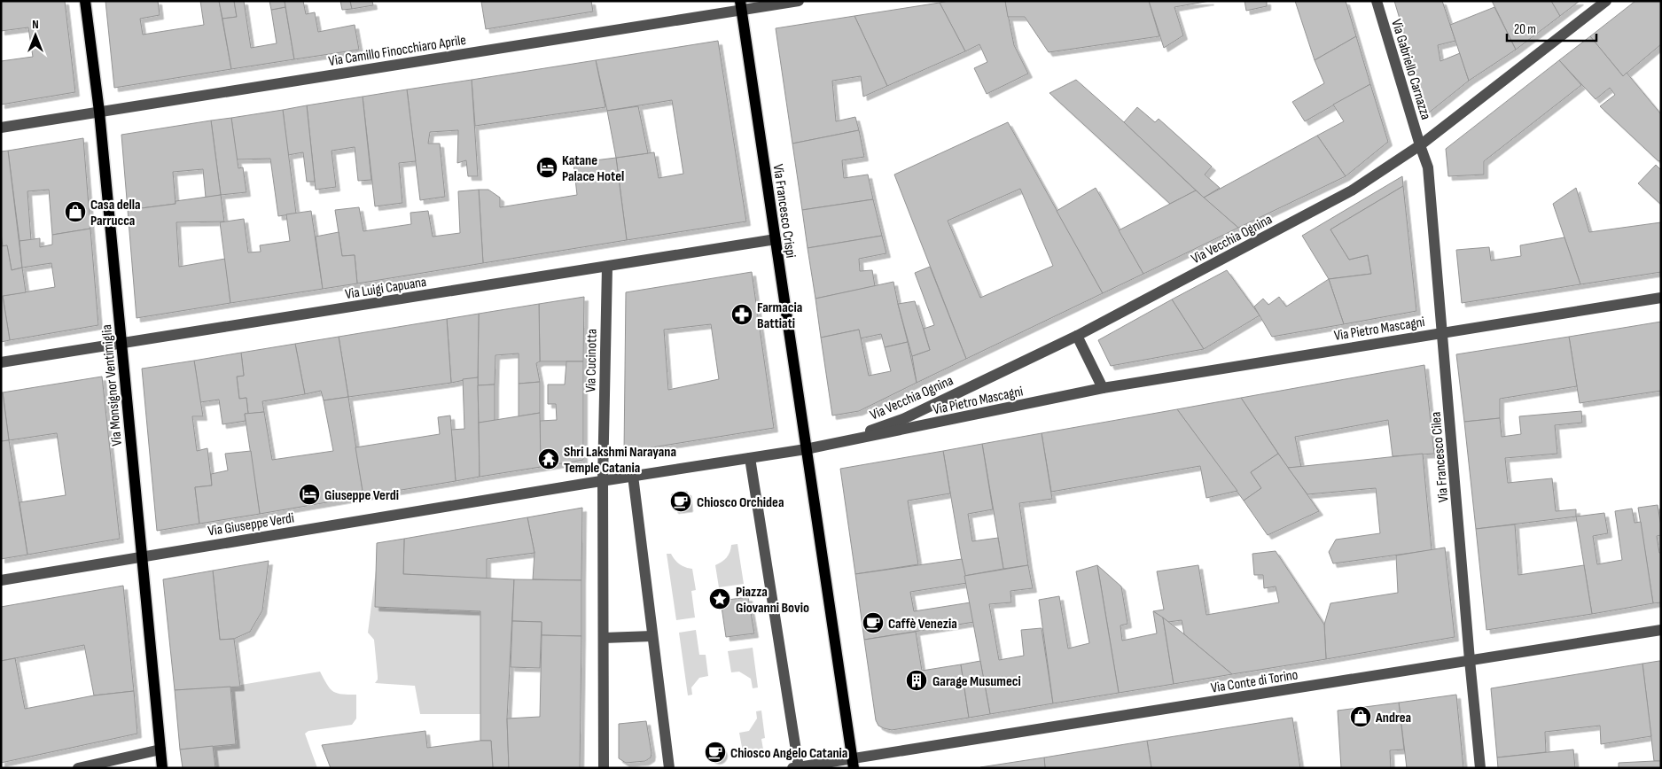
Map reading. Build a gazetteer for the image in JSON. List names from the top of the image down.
{
  "streets": {
    "main road": ["Via Francesco Crispi", "Via Monsignor Ventimiglia"],
    "street": [
      "Via Camillo Finocchiaro Aprile",
      "Via Gabriello Carnazza",
      "Via Vecchia Ognina",
      "Via Luigi Capuana",
      "Via Pietro Mascagni",
      "Via Cucinotta",
      "Via Francesco Cilea",
      "Via Giuseppe Verdi",
      "Via Conte di Torino"
    ]
  },
  "crossings": [
    ["Via Camillo Finocchiaro Aprile", "Via Francesco Crispi"],
    ["Via Camillo Finocchiaro Aprile", "Via Monsignor Ventimiglia"],
    ["Via Gabriello Carnazza", "Via Vecchia Ognina"],
    ["Via Gabriello Carnazza", "Via Francesco Cilea"],
    ["Via Francesco Crispi", "Via Luigi Capuana"],
    ["Via Francesco Crispi", "Via Pietro Mascagni"],
    ["Via Vecchia Ognina", "Via Pietro Mascagni"],
    ["Via Vecchia Ognina", "Via Francesco Cilea"],
    ["Via Luigi Capuana", "Via Cucinotta"],
    ["Via Luigi Capuana", "Via Monsignor Ventimiglia"],
    ["Via Pietro Mascagni", "Via Francesco Cilea"],
    ["Via Cucinotta", "Via Giuseppe Verdi"],
    ["Via Monsignor Ventimiglia", "Via Giuseppe Verdi"],
    ["Via Francesco Cilea", "Via Conte di Torino"]
  ],
  "places": {
    "hotel": ["Katane Palace Hotel", "Giuseppe Verdi"],
    "shop": ["Casa della Parrucca", "Andrea"],
    "pharmacy": ["Farmacia Battiati"],
    "temple": ["Shri Lakshmi Narayana Temple Catania"],
    "cafe": ["Chiosco Orchidea", "Caffè Venezia", "Chiosco Angelo Catania"],
    "place": ["Piazza Giovanni Bovio"],
    "building": ["Garage Musumeci"]
  },
  "scale_bar": "20 m",
  "north": "top"
}
